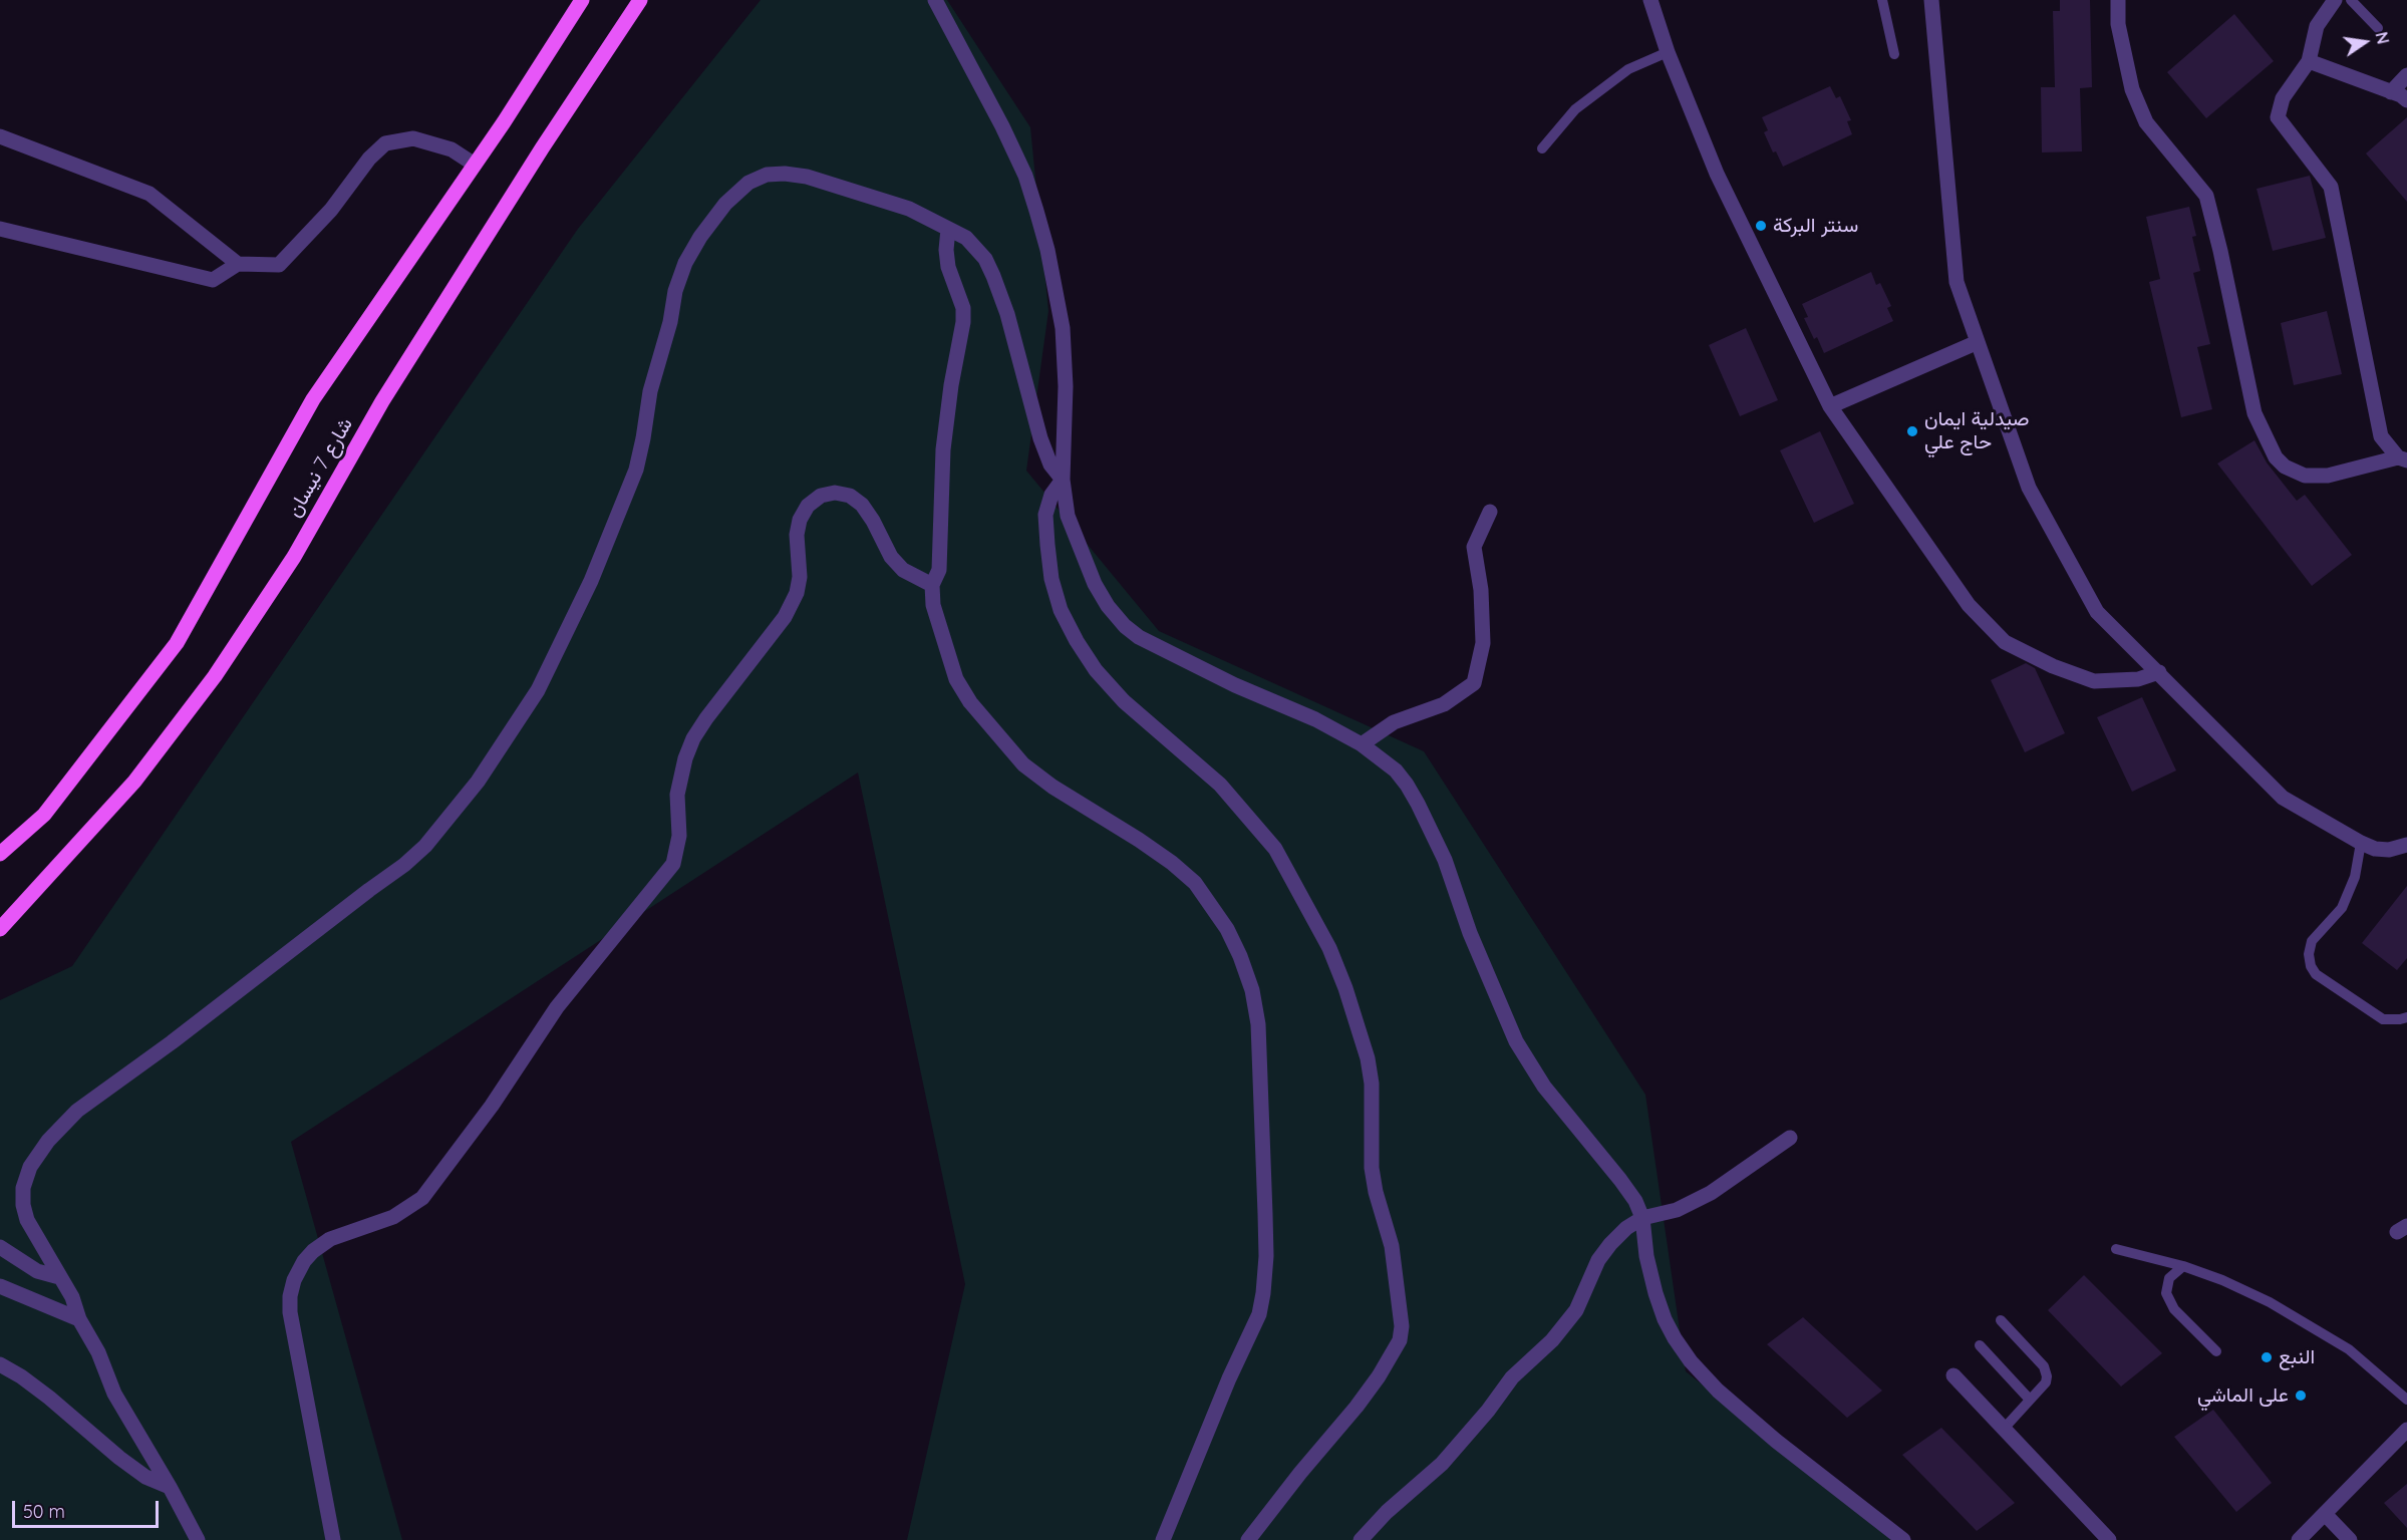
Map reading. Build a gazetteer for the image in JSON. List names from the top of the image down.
{
  "streets": {
    "main road": ["شارع 7 نيسان"]
  },
  "places": [
    "سنتر البركة",
    "صيدلية ايمان حاج علي",
    "النبع",
    "على الماشي"
  ],
  "scale_bar": "50 m",
  "north": "right"
}
